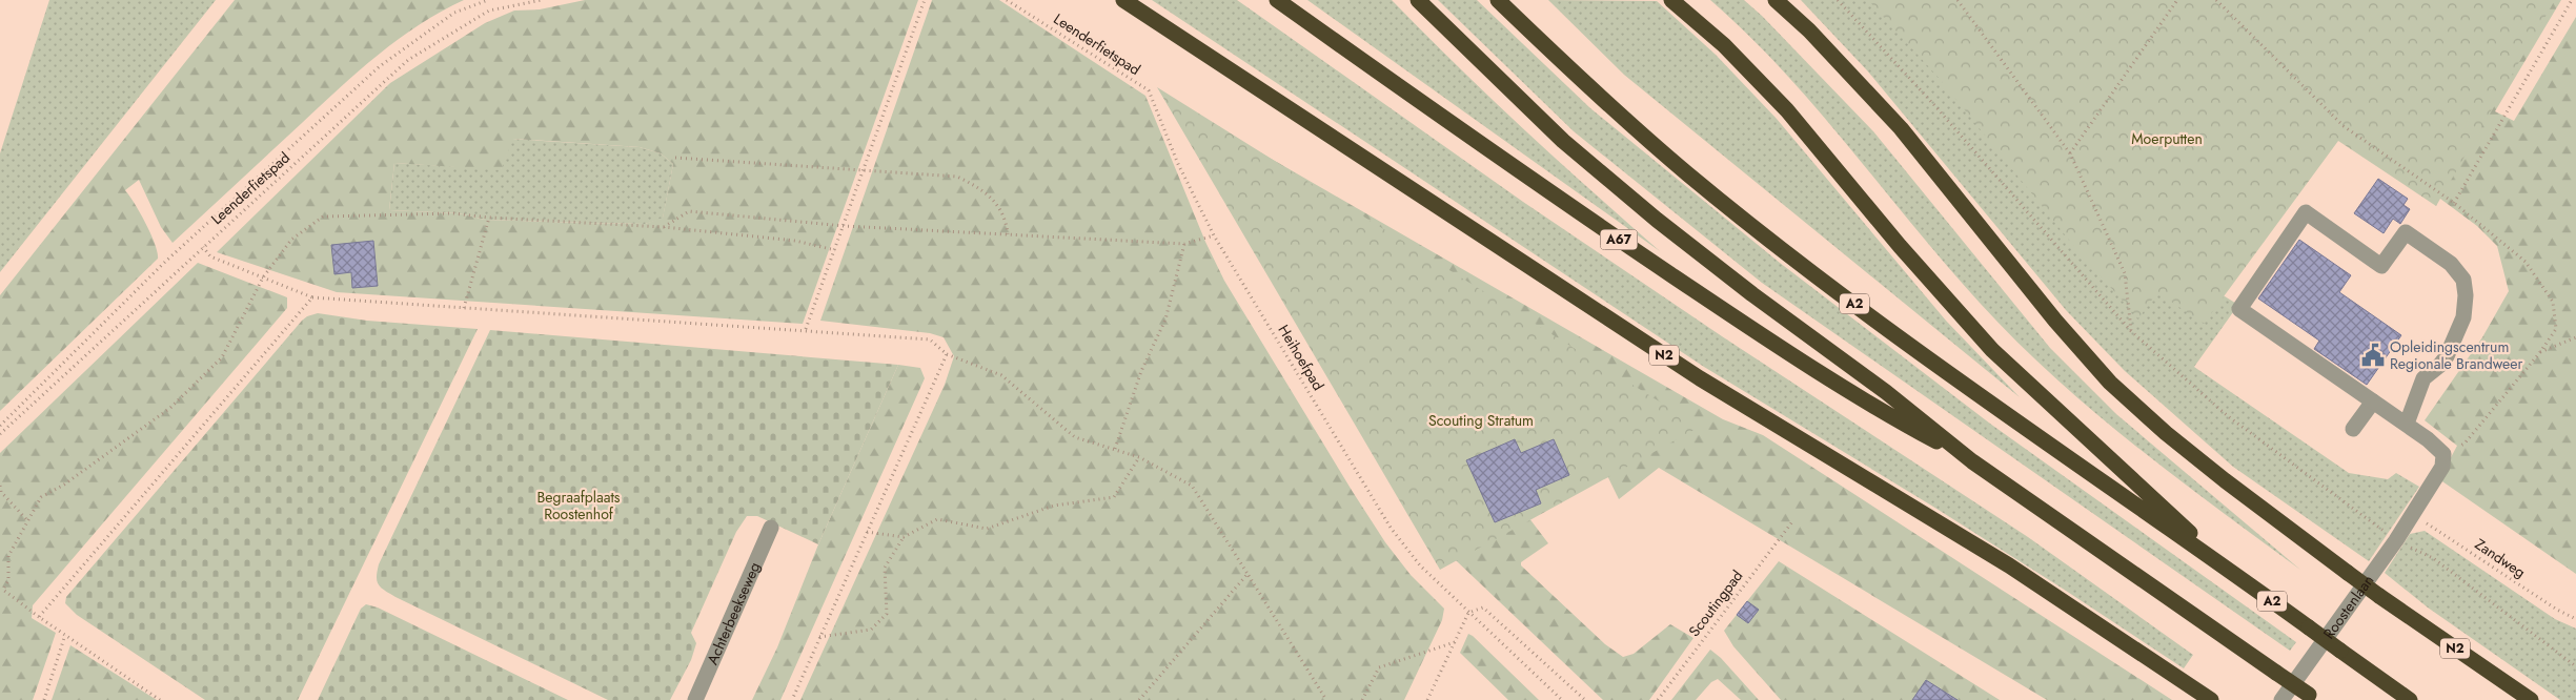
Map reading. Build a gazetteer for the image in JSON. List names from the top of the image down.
{
  "streets": {
    "highway": ["A67", "A2", "N2"],
    "street": ["Roostenlaan", "Achterbeekseweg"],
    "path": [
      "Leenderfietspad",
      "Heihoefpad",
      "Zandweg",
      "Scoutingpad"
    ]
  },
  "crossings": [
    ["Leenderfietspad", "Heihoefpad"],
    ["Zandweg", "Roostenlaan"]
  ],
  "parks": ["Moerputten", "Scouting Stratum", "Begraafplaats Roostenhof"],
  "places": {
    "public building": ["Opleidingscentrum Regionale Brandweer"]
  }
}
